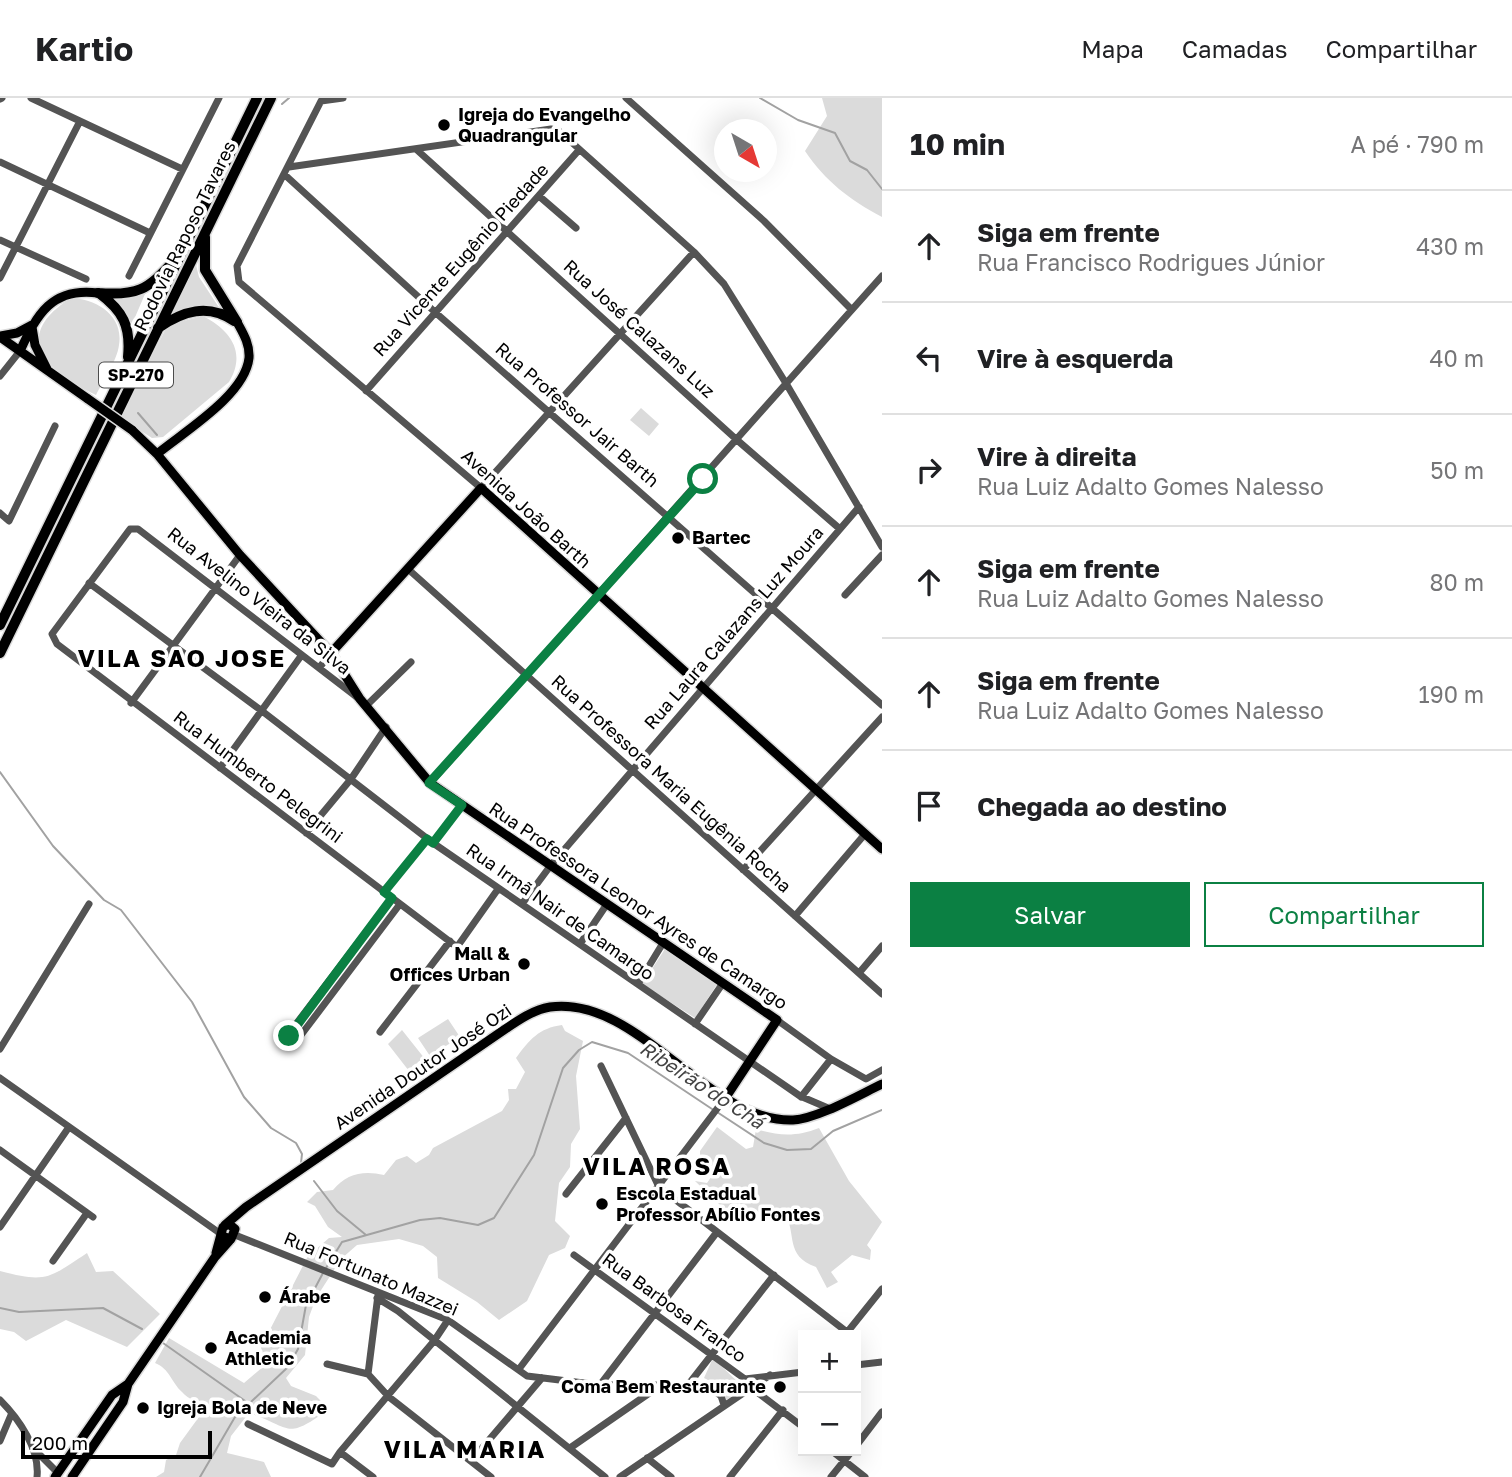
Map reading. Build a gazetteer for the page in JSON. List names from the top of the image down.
{
  "streets": {
    "highway": ["Rodovia Raposo Tavares", "SP-270"],
    "main road": ["Avenida João Barth", "Rua Professora Leonor Ayres de Camargo", "Avenida Doutor José Ozi"],
    "street": [
      "Rua Vicente Eugênio Piedade",
      "Rua José Calazans Luz",
      "Rua Professor Jair Barth",
      "Rua Avelino Vieira da Silva",
      "Rua Laura Calazans Luz Moura",
      "Rua Humberto Pelegrini",
      "Rua Professora Maria Eugênia Rocha",
      "Rua Irmã Nair de Camargo",
      "Rua Fortunato Mazzei",
      "Rua Barbosa Franco"
    ]
  },
  "crossings": [
    ["Rua Vicente Eugênio Piedade", "Rua José Calazans Luz"],
    ["Rua Vicente Eugênio Piedade", "Rua Professor Jair Barth"],
    ["Rua Vicente Eugênio Piedade", "Avenida João Barth"],
    ["Rua José Calazans Luz", "Rua Laura Calazans Luz Moura"],
    ["Rua Professor Jair Barth", "Avenida João Barth"],
    ["Rua Professor Jair Barth", "Rua Laura Calazans Luz Moura"],
    ["Avenida João Barth", "Rua Laura Calazans Luz Moura"],
    ["Rua Avelino Vieira da Silva", "Rua Humberto Pelegrini"],
    ["Rua Avelino Vieira da Silva", "Rua Professora Leonor Ayres de Camargo"],
    ["Rua Avelino Vieira da Silva", "Rua Irmã Nair de Camargo"],
    ["Rua Laura Calazans Luz Moura", "Rua Professora Maria Eugênia Rocha"],
    ["Rua Laura Calazans Luz Moura", "Rua Professora Leonor Ayres de Camargo"],
    ["Rua Laura Calazans Luz Moura", "Rua Irmã Nair de Camargo"],
    ["Rua Humberto Pelegrini", "Rua Irmã Nair de Camargo"],
    ["Rua Irmã Nair de Camargo", "Avenida Doutor José Ozi"],
    ["Avenida Doutor José Ozi", "Rua Fortunato Mazzei"]
  ],
  "districts": ["VILA SAO JOSE", "VILA ROSA", "VILA MARIA"],
  "water": ["Ribeirão do Chá"],
  "places": [
    "Igreja do Evangelho Quadrangular",
    "Bartec",
    "Mall & Offices Urban",
    "Escola Estadual Professor Abílio Fontes",
    "Árabe",
    "Academia Athletic",
    "Coma Bem Restaurante",
    "Igreja Bola de Neve"
  ],
  "scale_bar": "200 m",
  "north": "bottom right",
  "page": {
    "header": "Kartio",
    "nav": ["Mapa", "Camadas", "Compartilhar"],
    "heading": ["10 min", "A pé · 790 m"],
    "list": [
      ["Siga em frente", "Rua Francisco Rodrigues Júnior", "430 m"],
      ["Vire à esquerda", "40 m"],
      ["Vire à direita", "Rua Luiz Adalto Gomes Nalesso", "50 m"],
      ["Siga em frente", "Rua Luiz Adalto Gomes Nalesso", "80 m"],
      ["Siga em frente", "Rua Luiz Adalto Gomes Nalesso", "190 m"],
      "Chegada ao destino"
    ],
    "buttons": ["Salvar", "Compartilhar"],
    "map_buttons": ["+", "−"],
    "scale": "200 m"
  }
}
